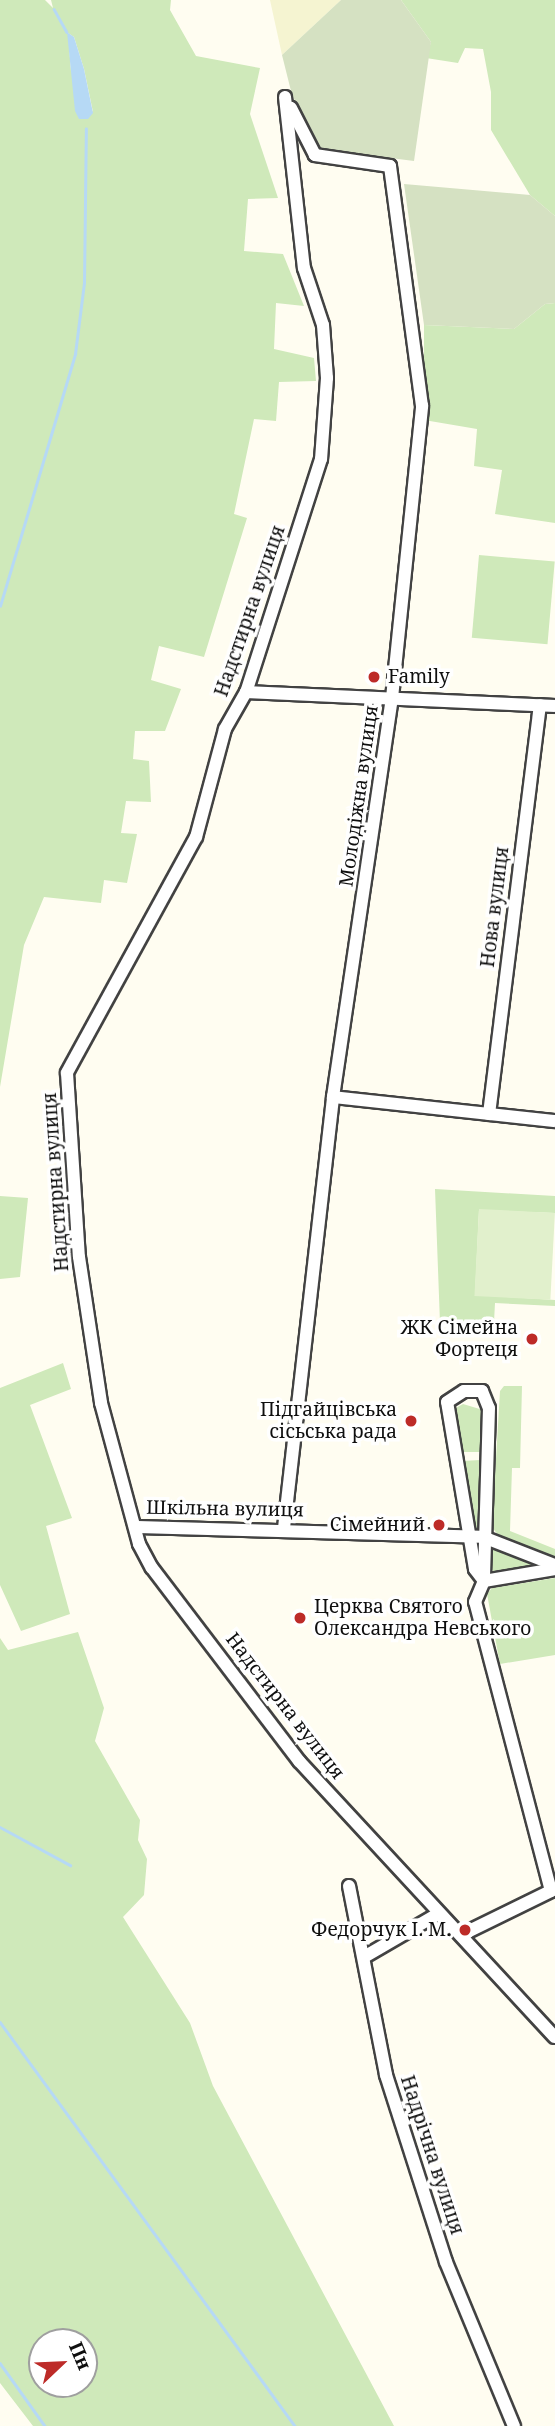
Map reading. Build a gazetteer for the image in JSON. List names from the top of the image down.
{
  "streets": {
    "street": [
      "Надстирна вулиця",
      "Молодіжна вулиця",
      "Нова вулиця",
      "Шкільна вулиця",
      "Надрічна вулиця"
    ]
  },
  "crossings": [
    ["Надстирна вулиця", "Молодіжна вулиця"],
    ["Надстирна вулиця", "Шкільна вулиця"],
    ["Молодіжна вулиця", "Шкільна вулиця"]
  ],
  "places": [
    "Family",
    "ЖК Сімейна Фортеця",
    "Підгайцівська сісьська рада",
    "Сімейний",
    "Церква Святого Олександра Невського",
    "Федорчук І. М."
  ],
  "north": "top right"
}
